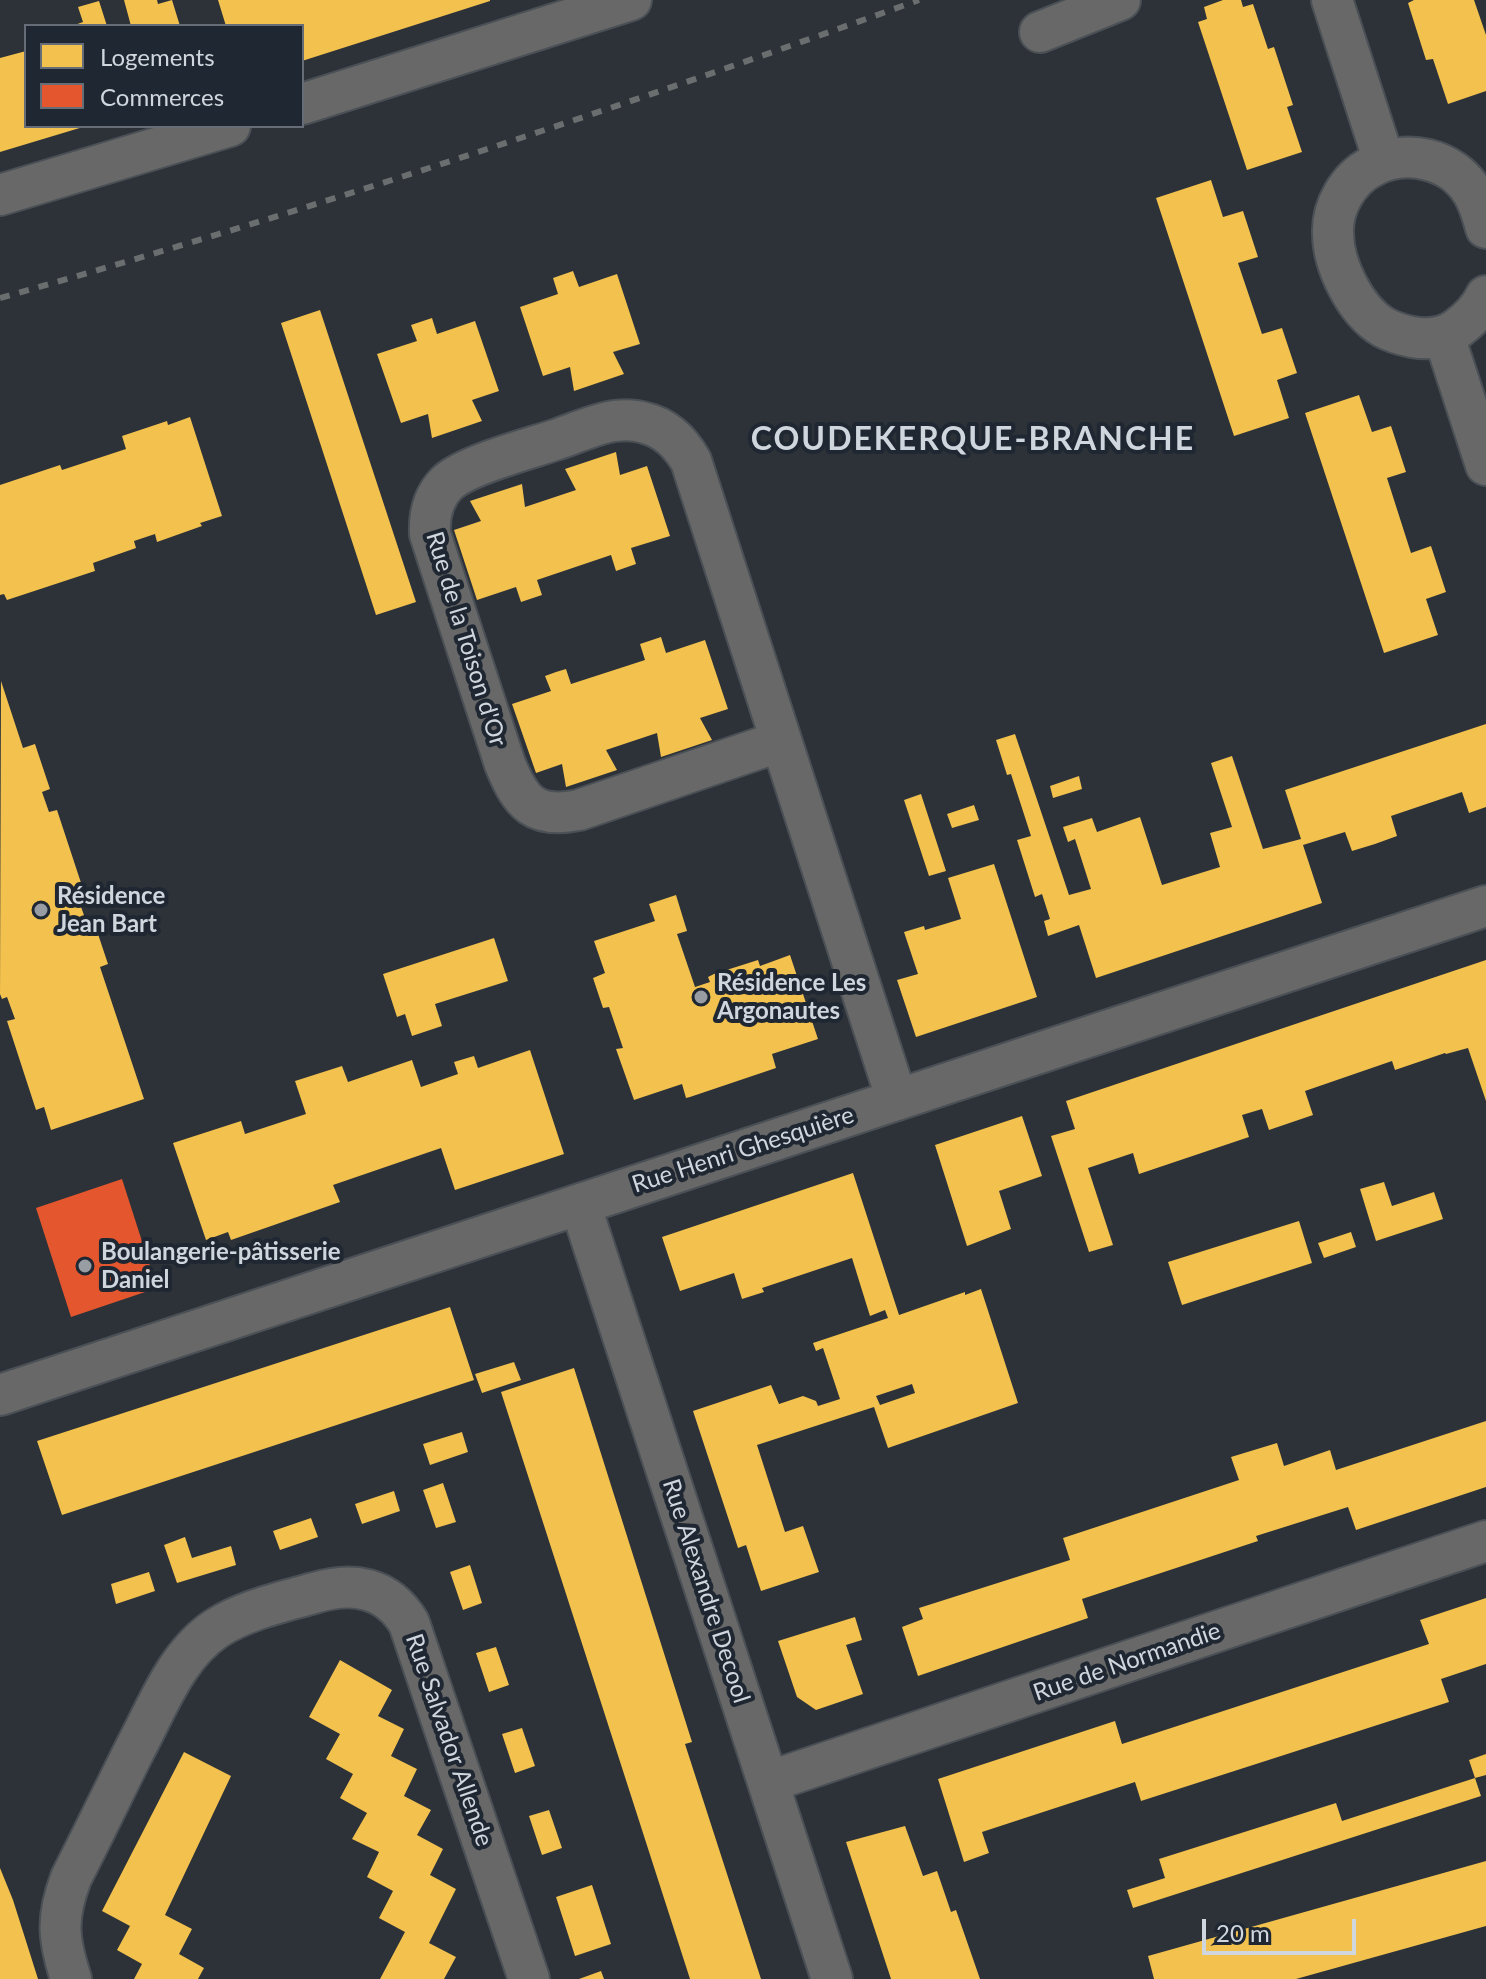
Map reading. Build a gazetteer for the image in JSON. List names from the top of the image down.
{
  "streets": {
    "street": [
      "Rue de la Toison d'Or",
      "Rue Henri Ghesquière",
      "Rue Alexandre Decool",
      "Rue de Normandie",
      "Rue Salvador Allende"
    ]
  },
  "crossings": [
    ["Rue de la Toison d'Or", "Rue Henri Ghesquière"],
    ["Rue Henri Ghesquière", "Rue Alexandre Decool"],
    ["Rue Alexandre Decool", "Rue de Normandie"]
  ],
  "districts": ["COUDEKERQUE-BRANCHE"],
  "places": ["Résidence Jean Bart", "Résidence Les Argonautes", "Boulangerie-pâtisserie Daniel"],
  "legend": ["Logements", "Commerces"],
  "scale_bar": "20 m"
}
